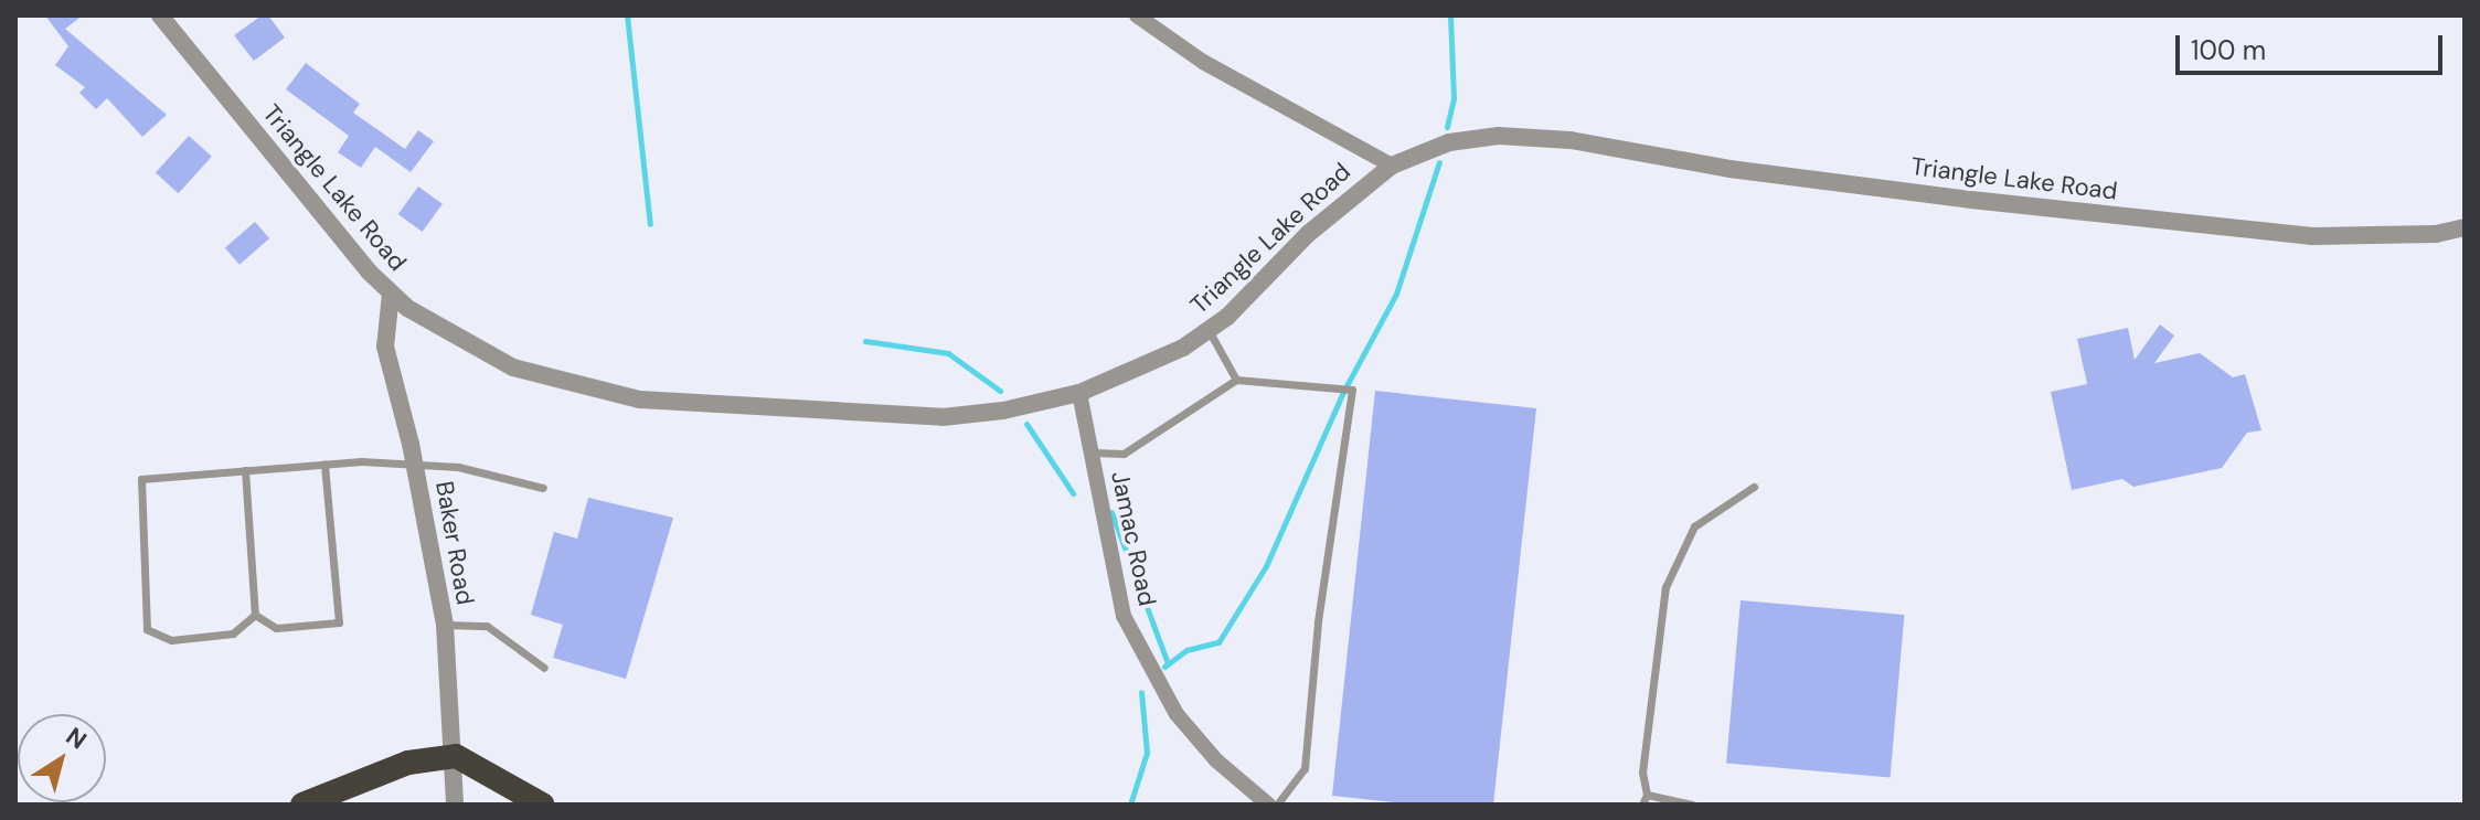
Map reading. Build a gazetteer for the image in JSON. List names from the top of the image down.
{
  "streets": {
    "street": ["Triangle Lake Road", "Jamac Road", "Baker Road"]
  },
  "crossings": [
    ["Triangle Lake Road", "Jamac Road"],
    ["Triangle Lake Road", "Baker Road"]
  ],
  "scale_bar": "100 m",
  "north": "top right"
}
